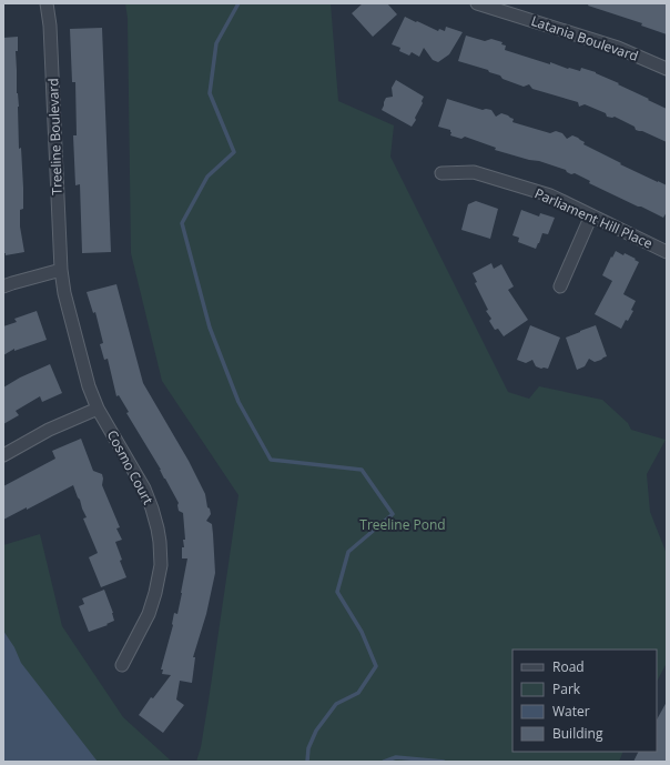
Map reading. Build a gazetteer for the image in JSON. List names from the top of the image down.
{
  "streets": {
    "street": [
      "Latania Boulevard",
      "Treeline Boulevard",
      "Parliament Hill Place",
      "Cosmo Court"
    ]
  },
  "crossings": [
    ["Treeline Boulevard", "Cosmo Court"]
  ],
  "parks": ["Treeline Pond"],
  "legend": [
    "Road",
    "Park",
    "Water",
    "Building"
  ]
}
